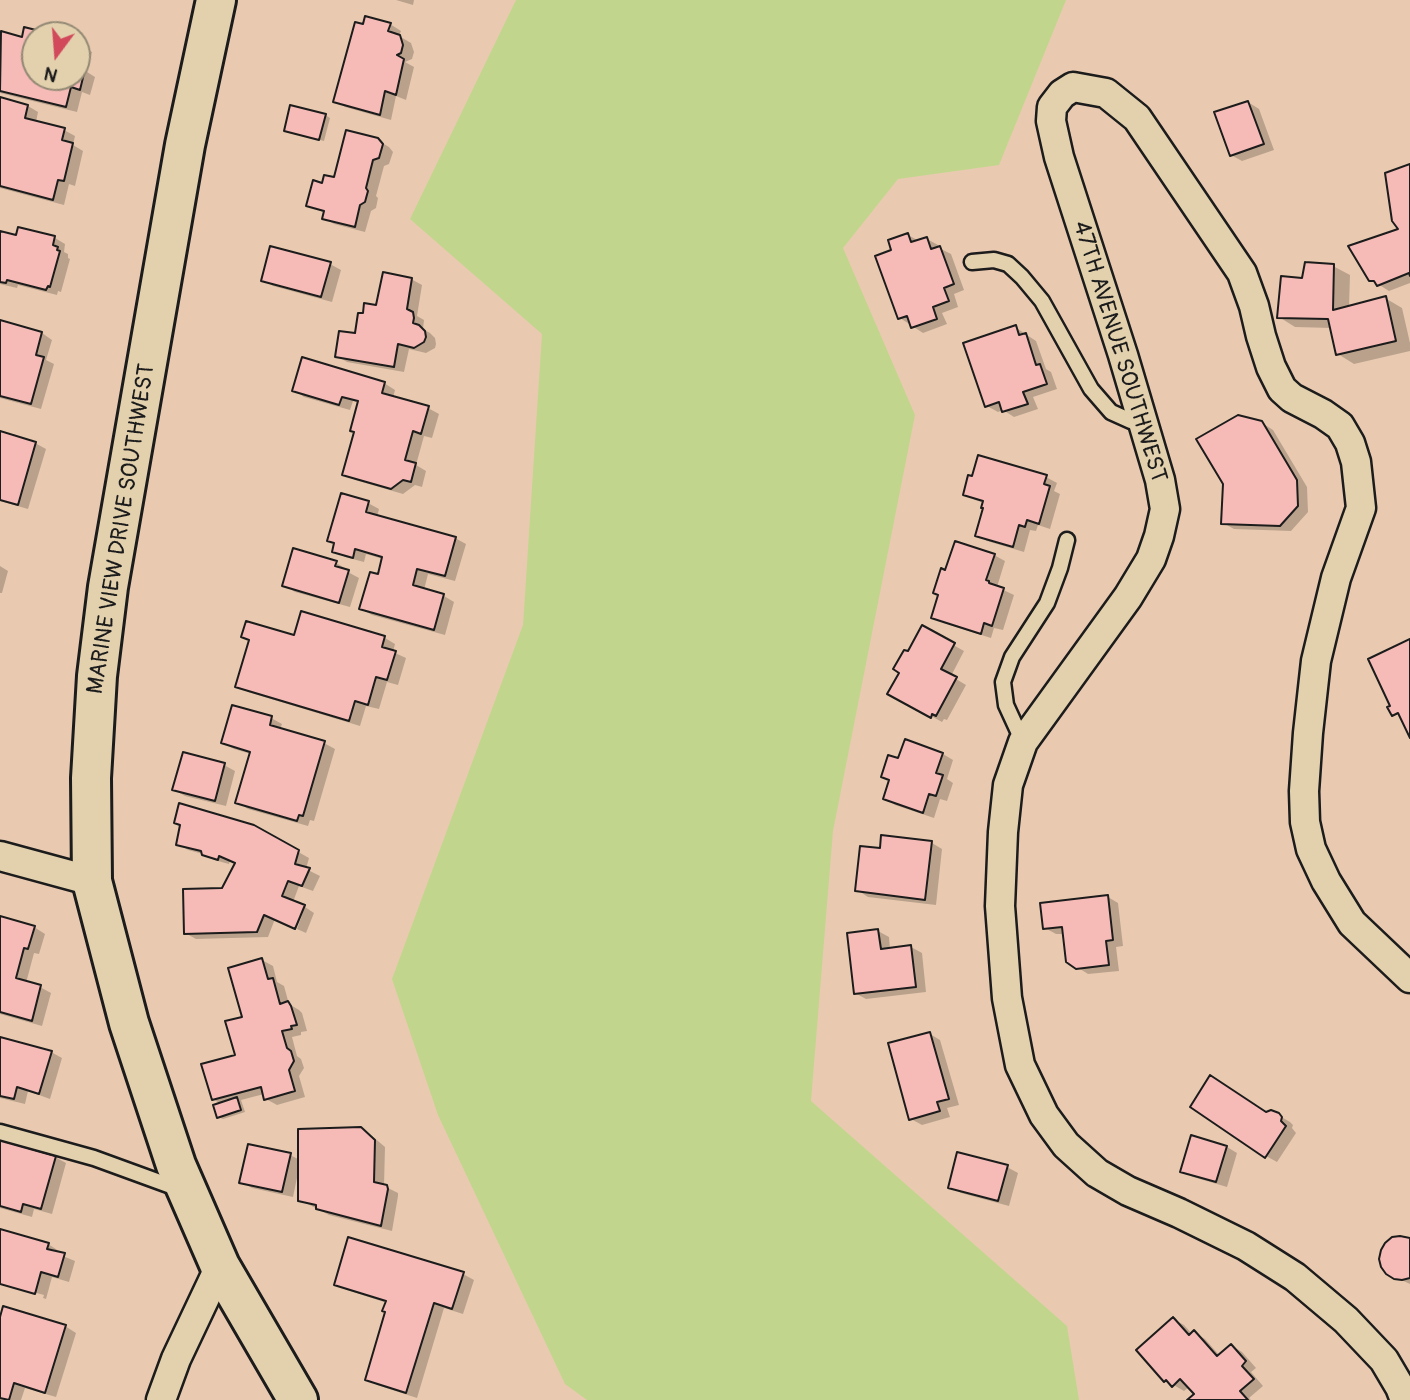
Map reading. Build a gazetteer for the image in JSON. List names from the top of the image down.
{
  "streets": {
    "street": ["47TH AVENUE SOUTHWEST", "MARINE VIEW DRIVE SOUTHWEST"]
  },
  "north": "bottom"
}
